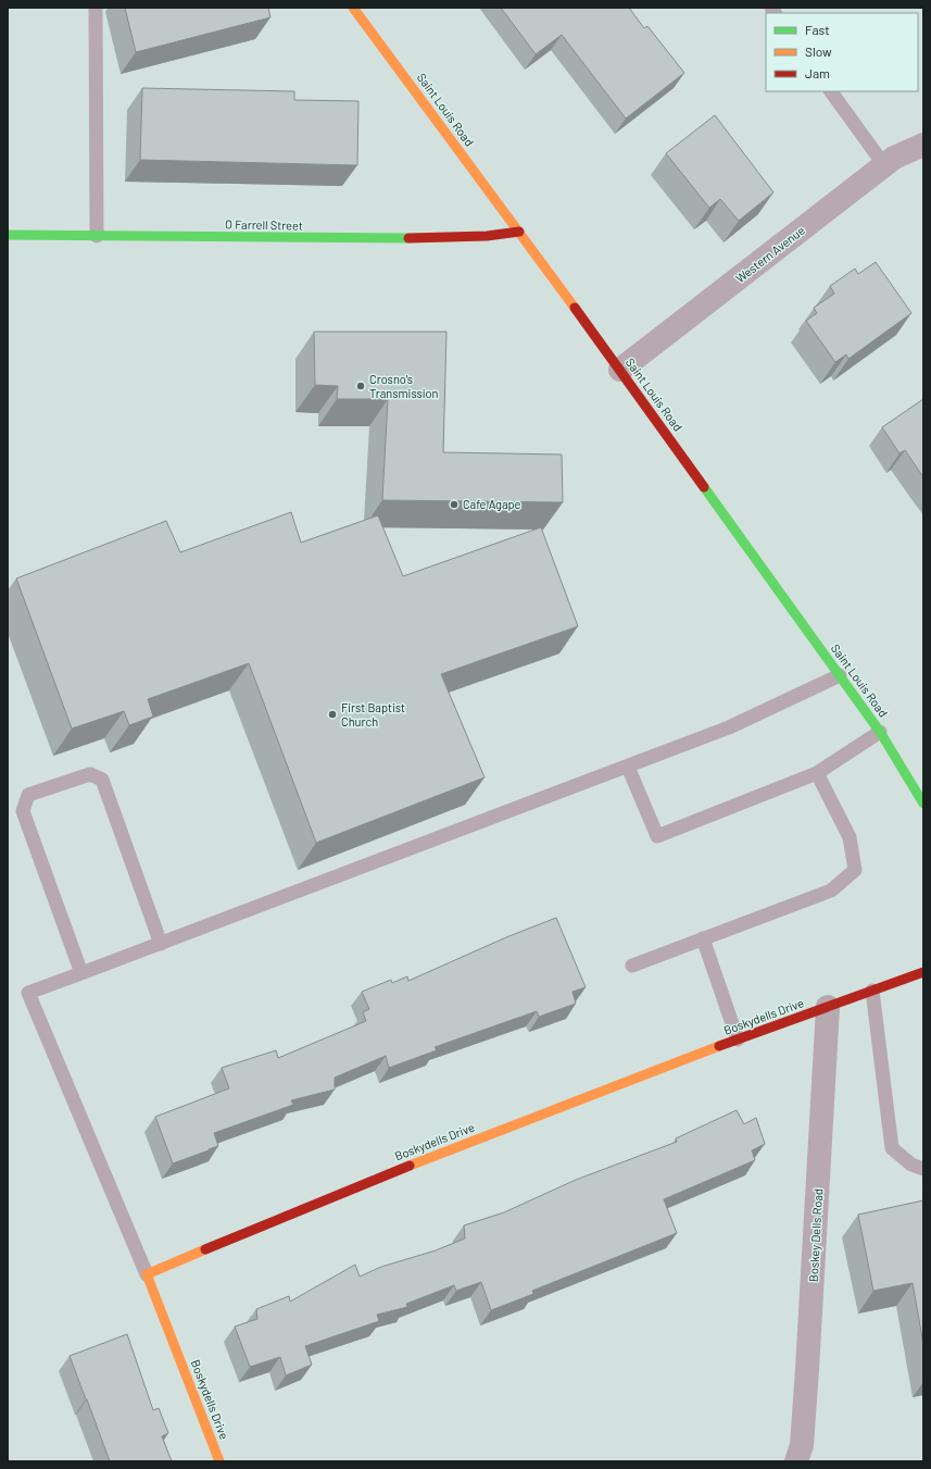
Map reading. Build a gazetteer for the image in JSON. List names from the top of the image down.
{
  "streets": {
    "street": [
      "Saint Louis Road",
      "O Farrell Street",
      "Western Avenue",
      "Boskydells Drive",
      "Boskey Dells Road"
    ]
  },
  "crossings": [
    ["Saint Louis Road", "O Farrell Street"],
    ["Saint Louis Road", "Western Avenue"],
    ["Boskydells Drive", "Boskey Dells Road"]
  ],
  "places": ["Crosno's Transmission", "Cafe Agape", "First Baptist Church"],
  "legend": ["Fast", "Slow", "Jam"]
}
